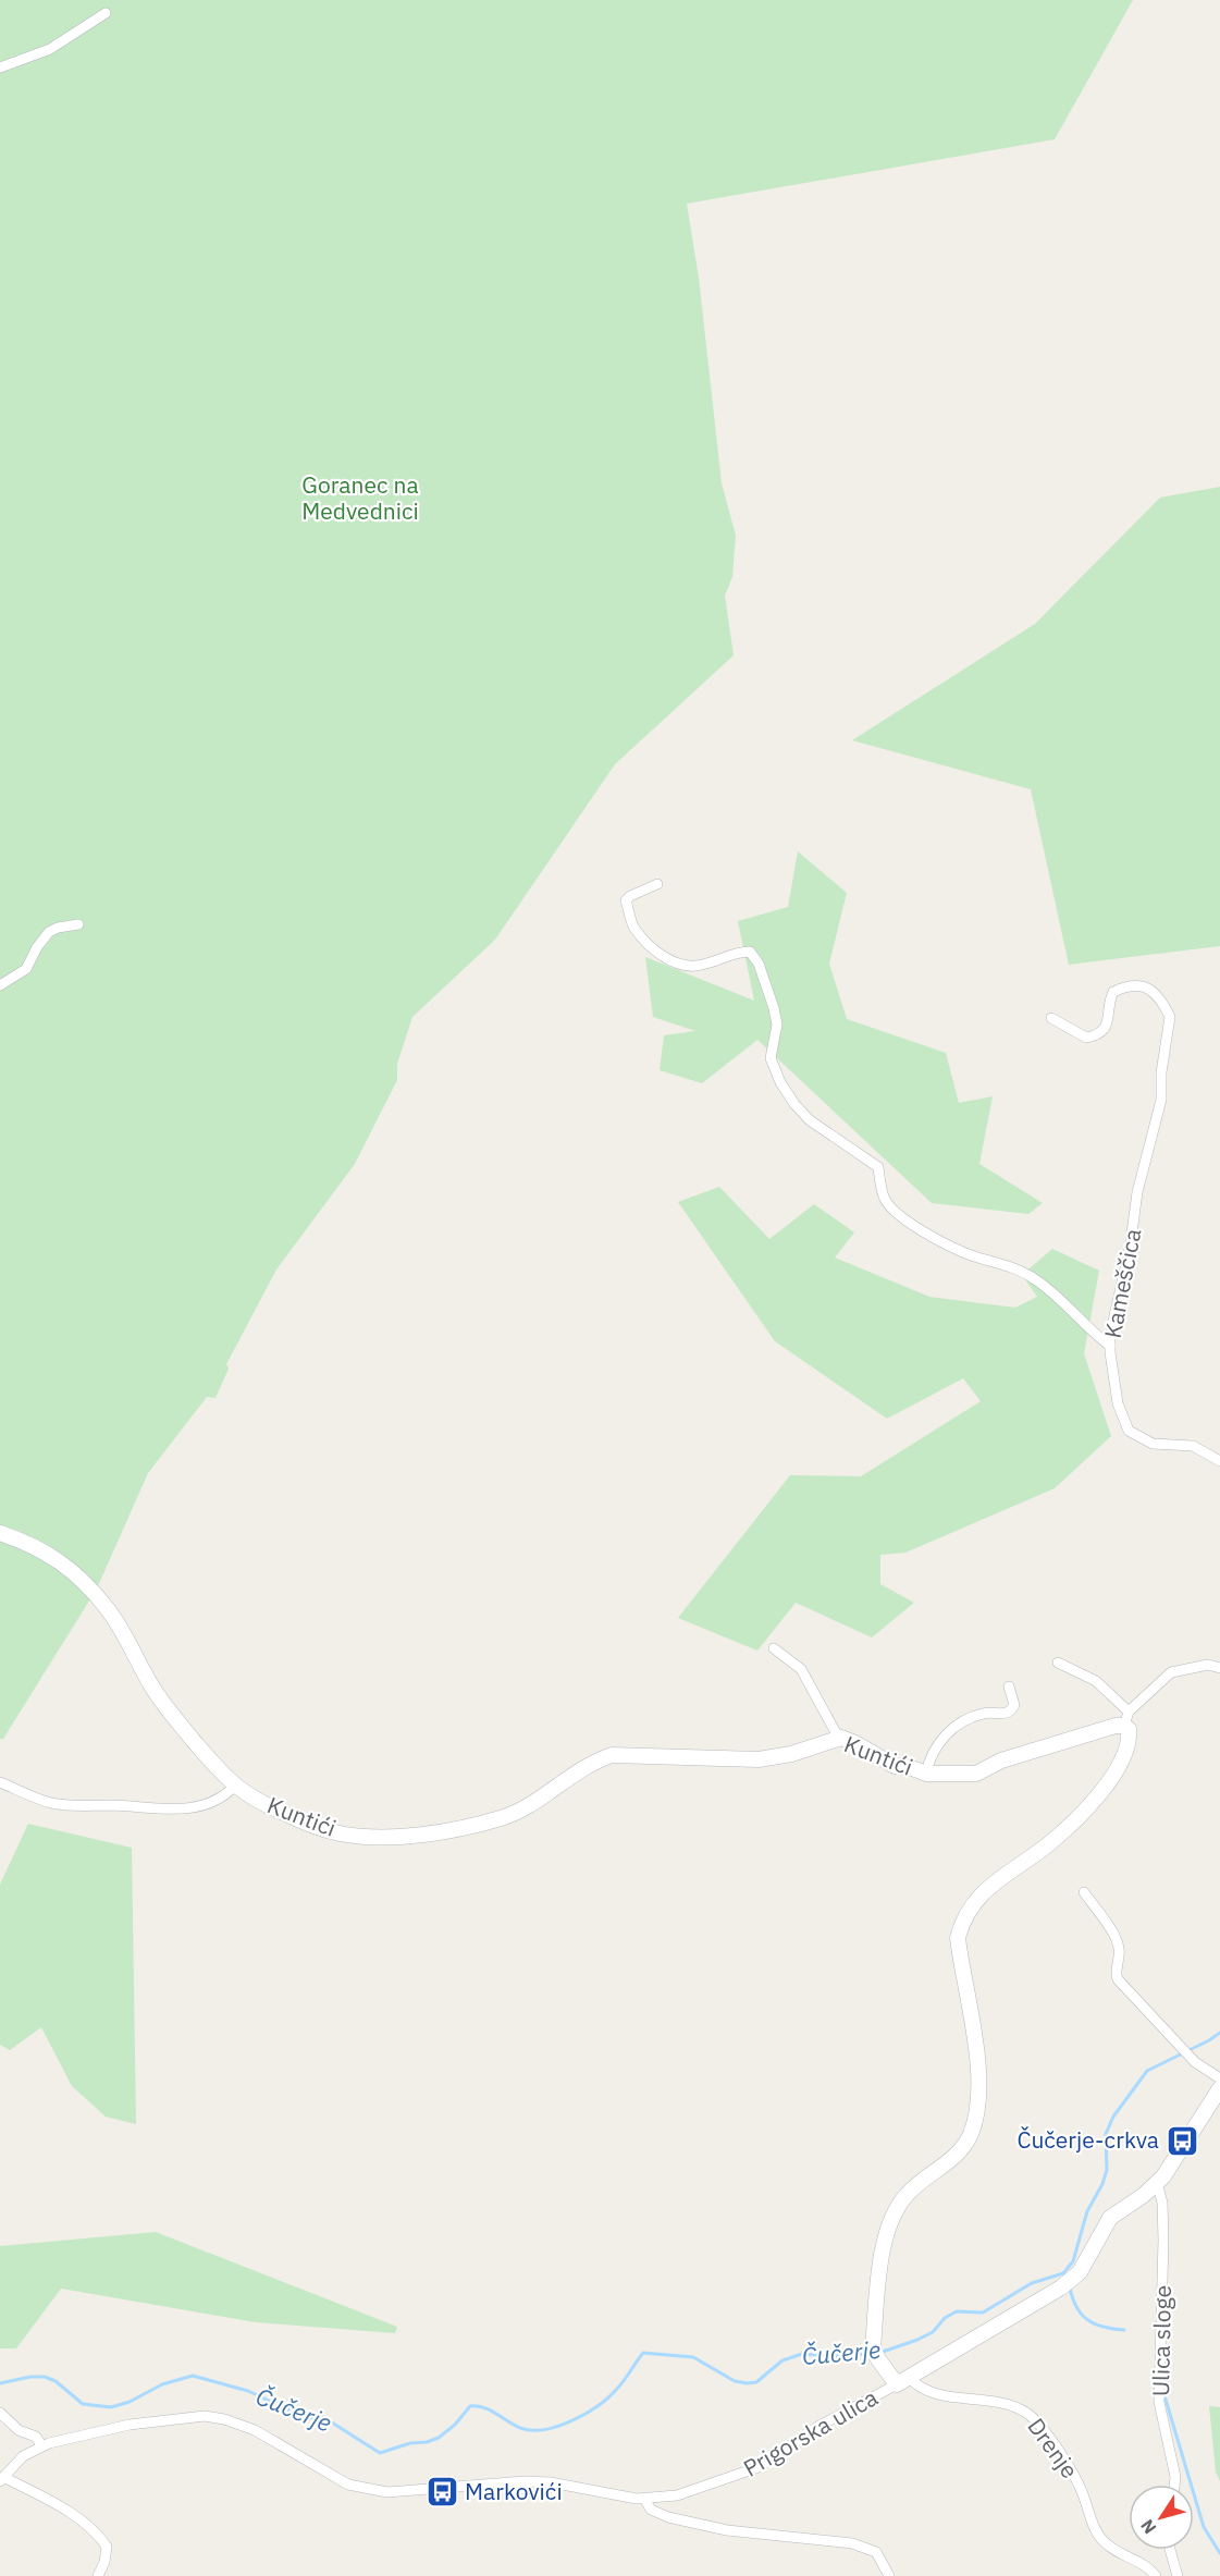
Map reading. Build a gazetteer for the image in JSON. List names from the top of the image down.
{
  "streets": {
    "street": [
      "Kameščica",
      "Kuntići",
      "Ulica sloge",
      "Prigorska ulica",
      "Drenje"
    ]
  },
  "crossings": [
    ["Ulica sloge", "Prigorska ulica"],
    ["Prigorska ulica", "Drenje"]
  ],
  "water": ["Čučerje"],
  "parks": ["Goranec na Medvednici"],
  "places": {
    "bus stop": ["Čučerje-crkva", "Markovići"]
  },
  "north": "bottom left"
}
